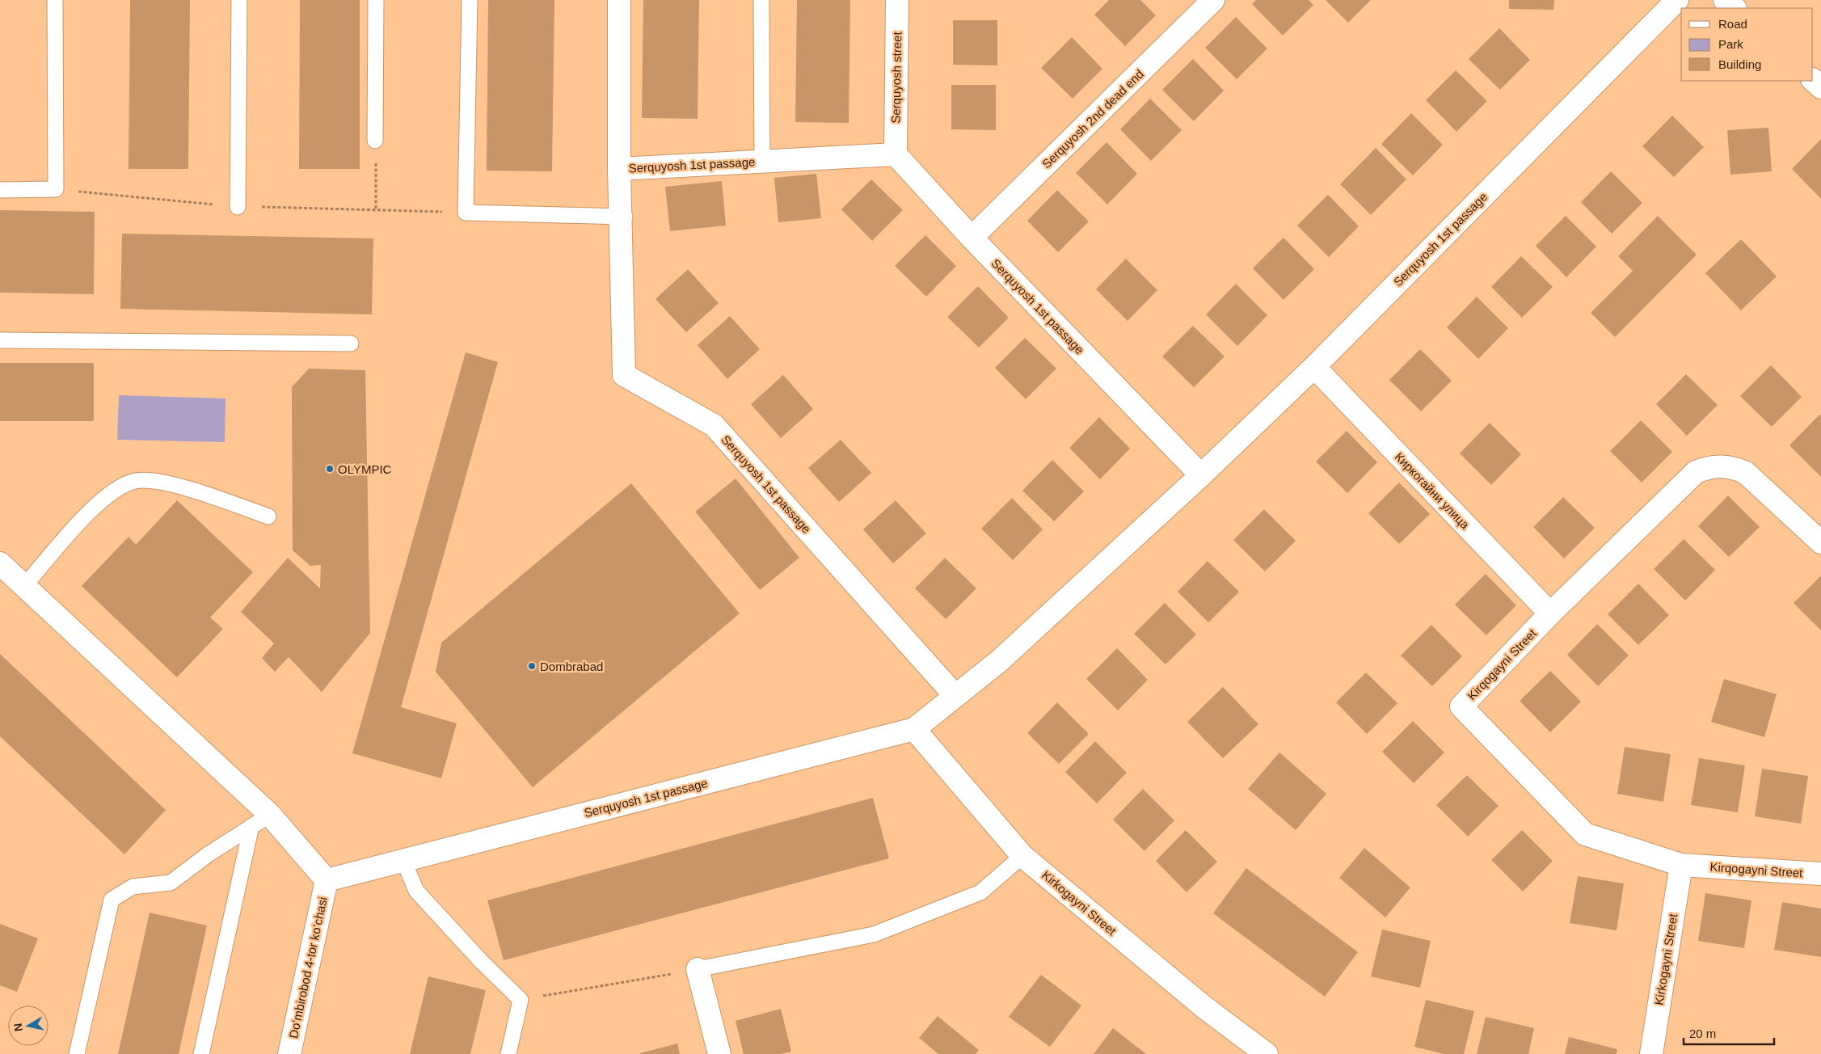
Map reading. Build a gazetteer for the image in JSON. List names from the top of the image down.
{
  "streets": {
    "street": [
      "Serquyosh street",
      "Serquyosh 2nd dead end",
      "Serquyosh 1st passage",
      "Киркогайни улица",
      "Kirqogayni Street",
      "Kirkogayni Street",
      "Doʻmbirobod 4-tor koʻchasi"
    ]
  },
  "crossings": [
    ["Serquyosh street", "Serquyosh 1st passage"],
    ["Serquyosh 2nd dead end", "Serquyosh 1st passage"],
    ["Serquyosh 1st passage", "Киркогайни улица"],
    ["Serquyosh 1st passage", "Kirkogayni Street"],
    ["Serquyosh 1st passage", "Doʻmbirobod 4-tor koʻchasi"],
    ["Киркогайни улица", "Kirqogayni Street"],
    ["Kirqogayni Street", "Kirkogayni Street"]
  ],
  "places": ["OLYMPIC", "Dombrabad"],
  "legend": ["Road", "Park", "Building"],
  "scale_bar": "20 m",
  "north": "left"
}
